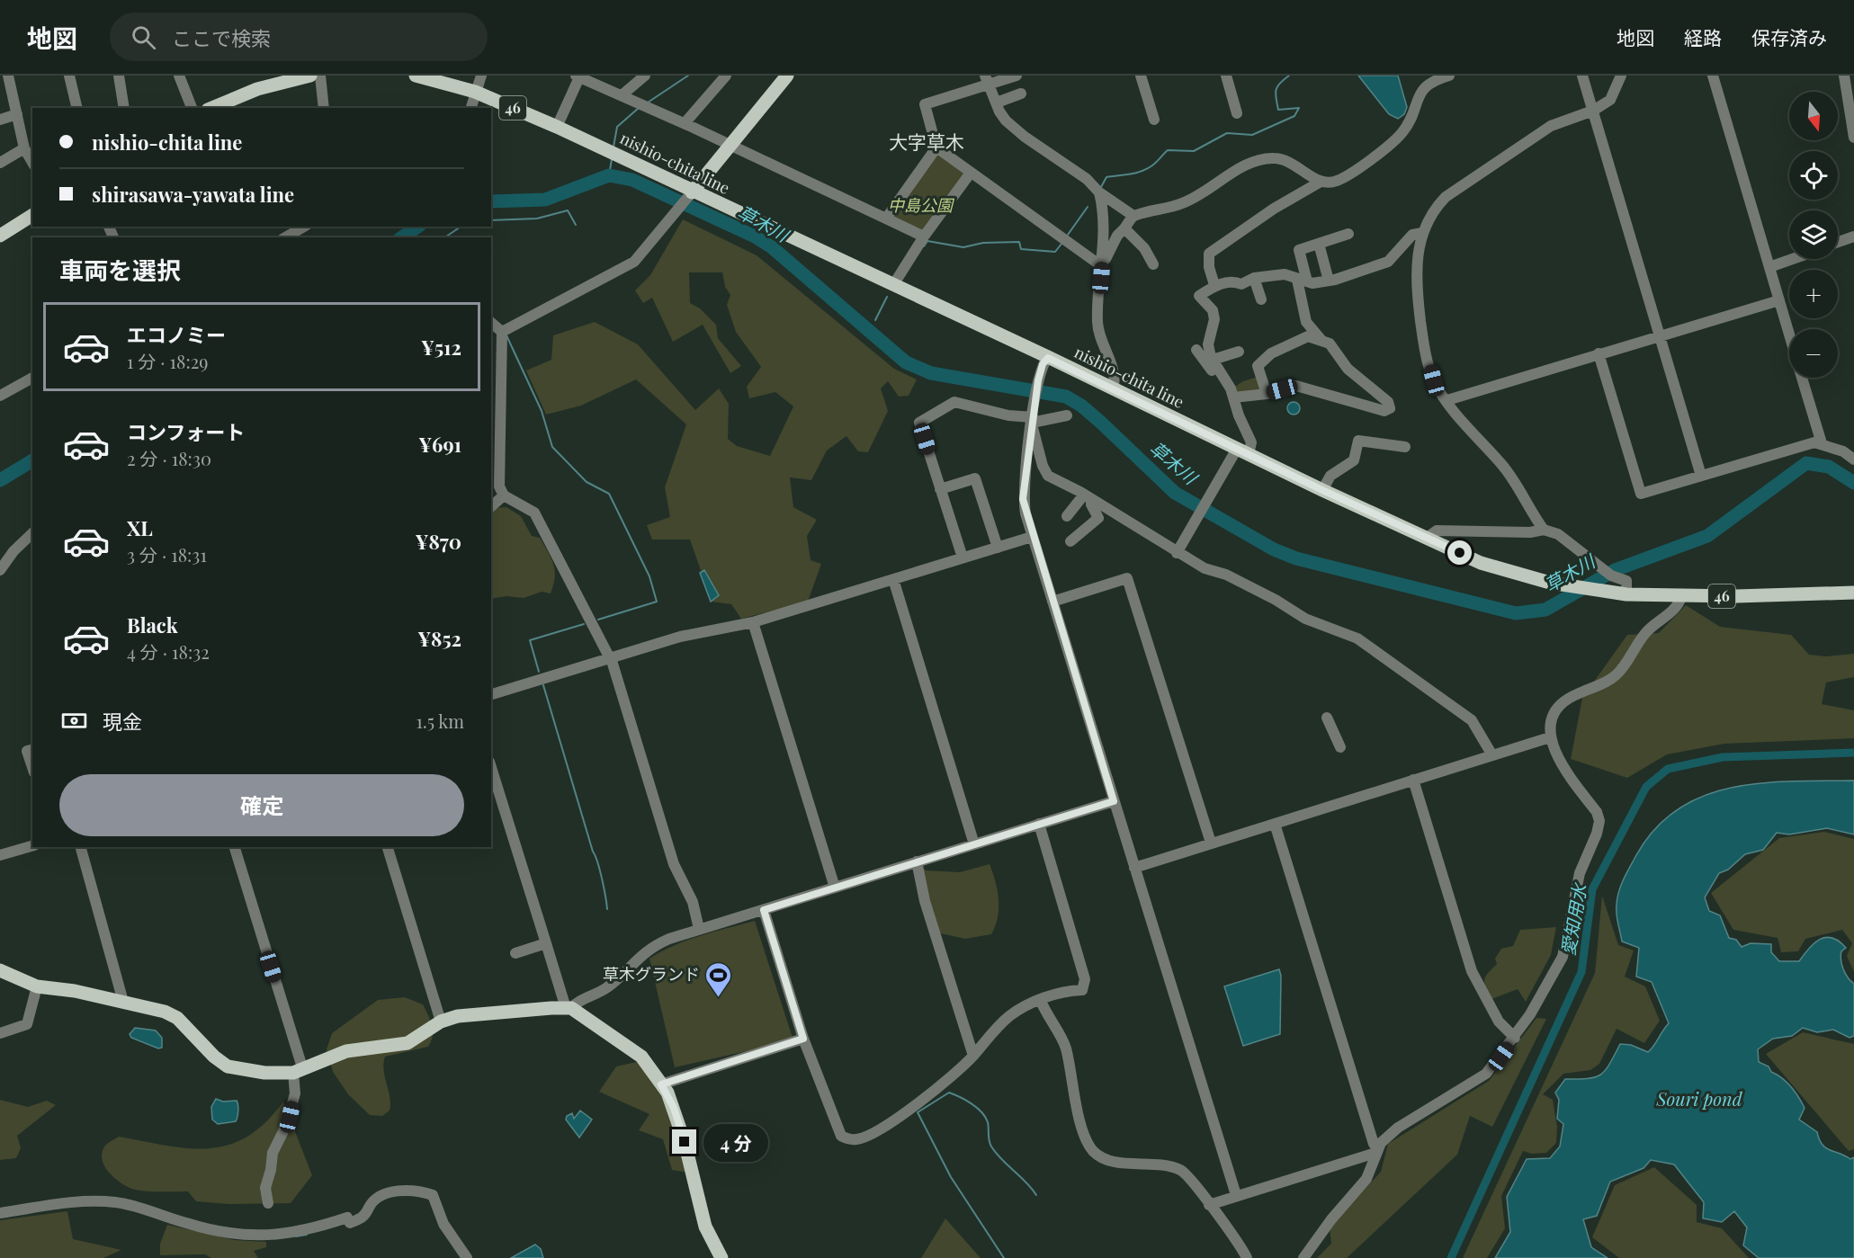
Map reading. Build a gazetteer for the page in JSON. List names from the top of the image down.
{
  "streets": {
    "main road": ["46", "nishio-chita line"]
  },
  "districts": ["大字草木"],
  "water": ["草木川", "愛知用水", "Souri pond"],
  "parks": ["中島公園"],
  "places": {
    "sports": ["草木グランド"]
  },
  "north": "bottom",
  "page": {
    "header": "地図",
    "search": "ここで検索",
    "nav": ["地図", "経路", "保存済み"],
    "map_buttons": ["+", "−"],
    "banner": ["nishio-chita line", "shirasawa-yawata line"],
    "heading": "車両を選択",
    "list": [
      {
        "name": "エコノミー",
        "note": "1 分 · 18:29",
        "value": "¥512"
      },
      {
        "name": "コンフォート",
        "note": "2 分 · 18:30",
        "value": "¥691"
      },
      {
        "name": "XL",
        "note": "3 分 · 18:31",
        "value": "¥870"
      },
      {
        "name": "Black",
        "note": "4 分 · 18:32",
        "value": "¥852"
      }
    ],
    "pay": ["現金", "1.5 km"],
    "buttons": "確定",
    "bubble": "4 分"
  }
}
